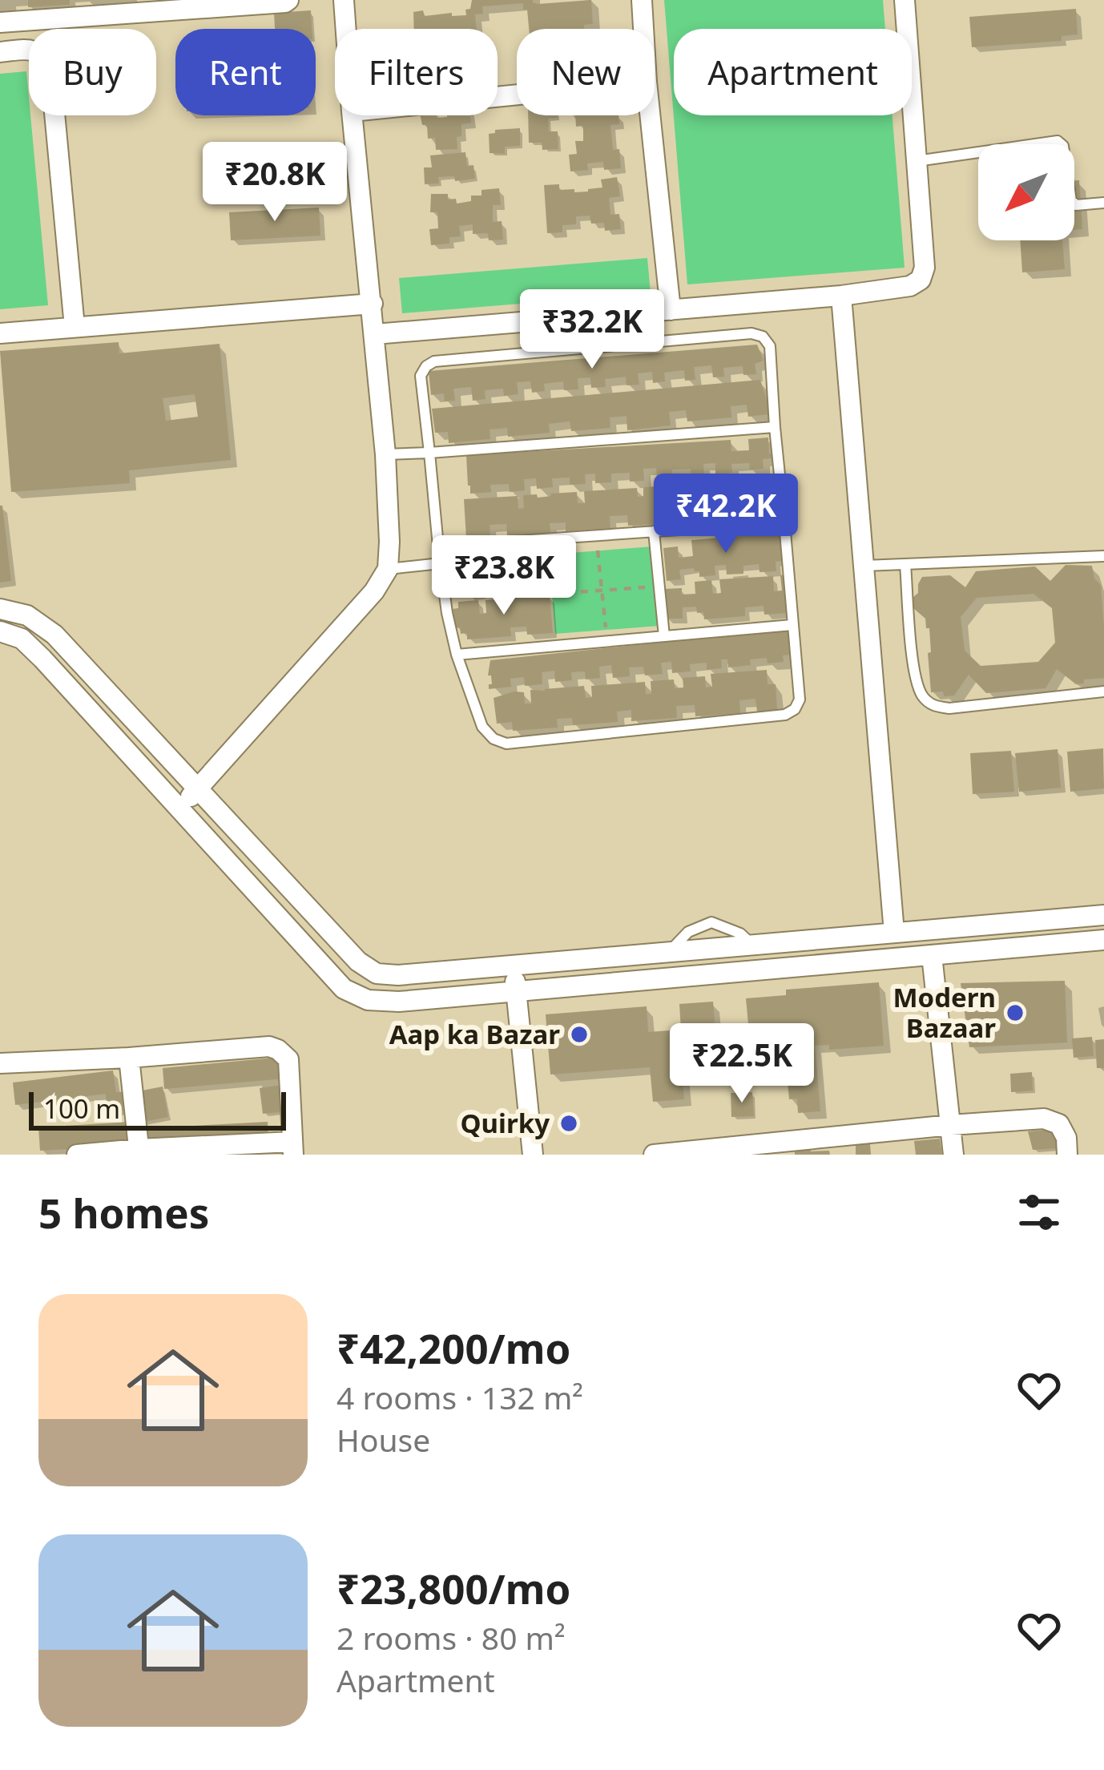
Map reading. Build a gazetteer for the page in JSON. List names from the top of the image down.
{
  "places": ["Modern Bazaar", "Aap ka Bazar", "Quirky"],
  "scale_bar": "100 m",
  "north": "bottom left",
  "page": {
    "chip": [
      "Buy",
      "Rent",
      "Filters",
      "New",
      "Apartment"
    ],
    "price": [
      "₹20.8K",
      "₹32.2K",
      "₹42.2K",
      "₹23.8K",
      "₹22.5K"
    ],
    "scale": "100 m",
    "heading": "5 homes",
    "list": [
      {
        "name": "₹42,200/mo",
        "note": "4 rooms · 132 m² · House"
      },
      {
        "name": "₹23,800/mo",
        "note": "2 rooms · 80 m² · Apartment"
      }
    ]
  }
}
